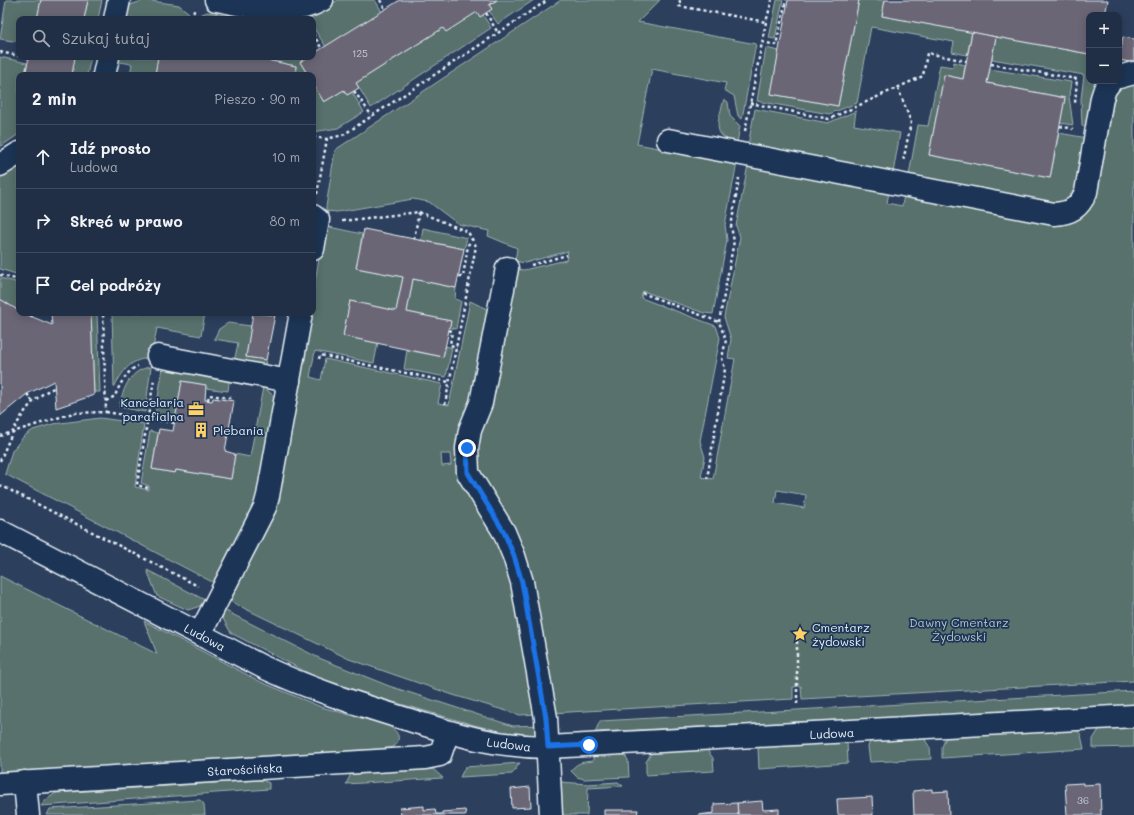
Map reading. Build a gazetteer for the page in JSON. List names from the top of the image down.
{
  "streets": {
    "street": ["Ludowa", "Starościńska"]
  },
  "crossings": [
    ["Ludowa", "Starościńska"]
  ],
  "parks": ["Dawny Cmentarz Żydowski"],
  "places": {
    "office": ["Kancelaria parafialna"],
    "building": ["Plebania"],
    "place": ["Cmentarz żydowski"]
  },
  "house_numbers": ["125", "36"],
  "page": {
    "map_buttons": ["+", "−"],
    "search": "Szukaj tutaj",
    "heading": ["2 min", "Pieszo · 90 m"],
    "list": [
      ["Idź prosto", "Ludowa", "10 m"],
      ["Skręć w prawo", "80 m"],
      "Cel podróży"
    ]
  }
}
